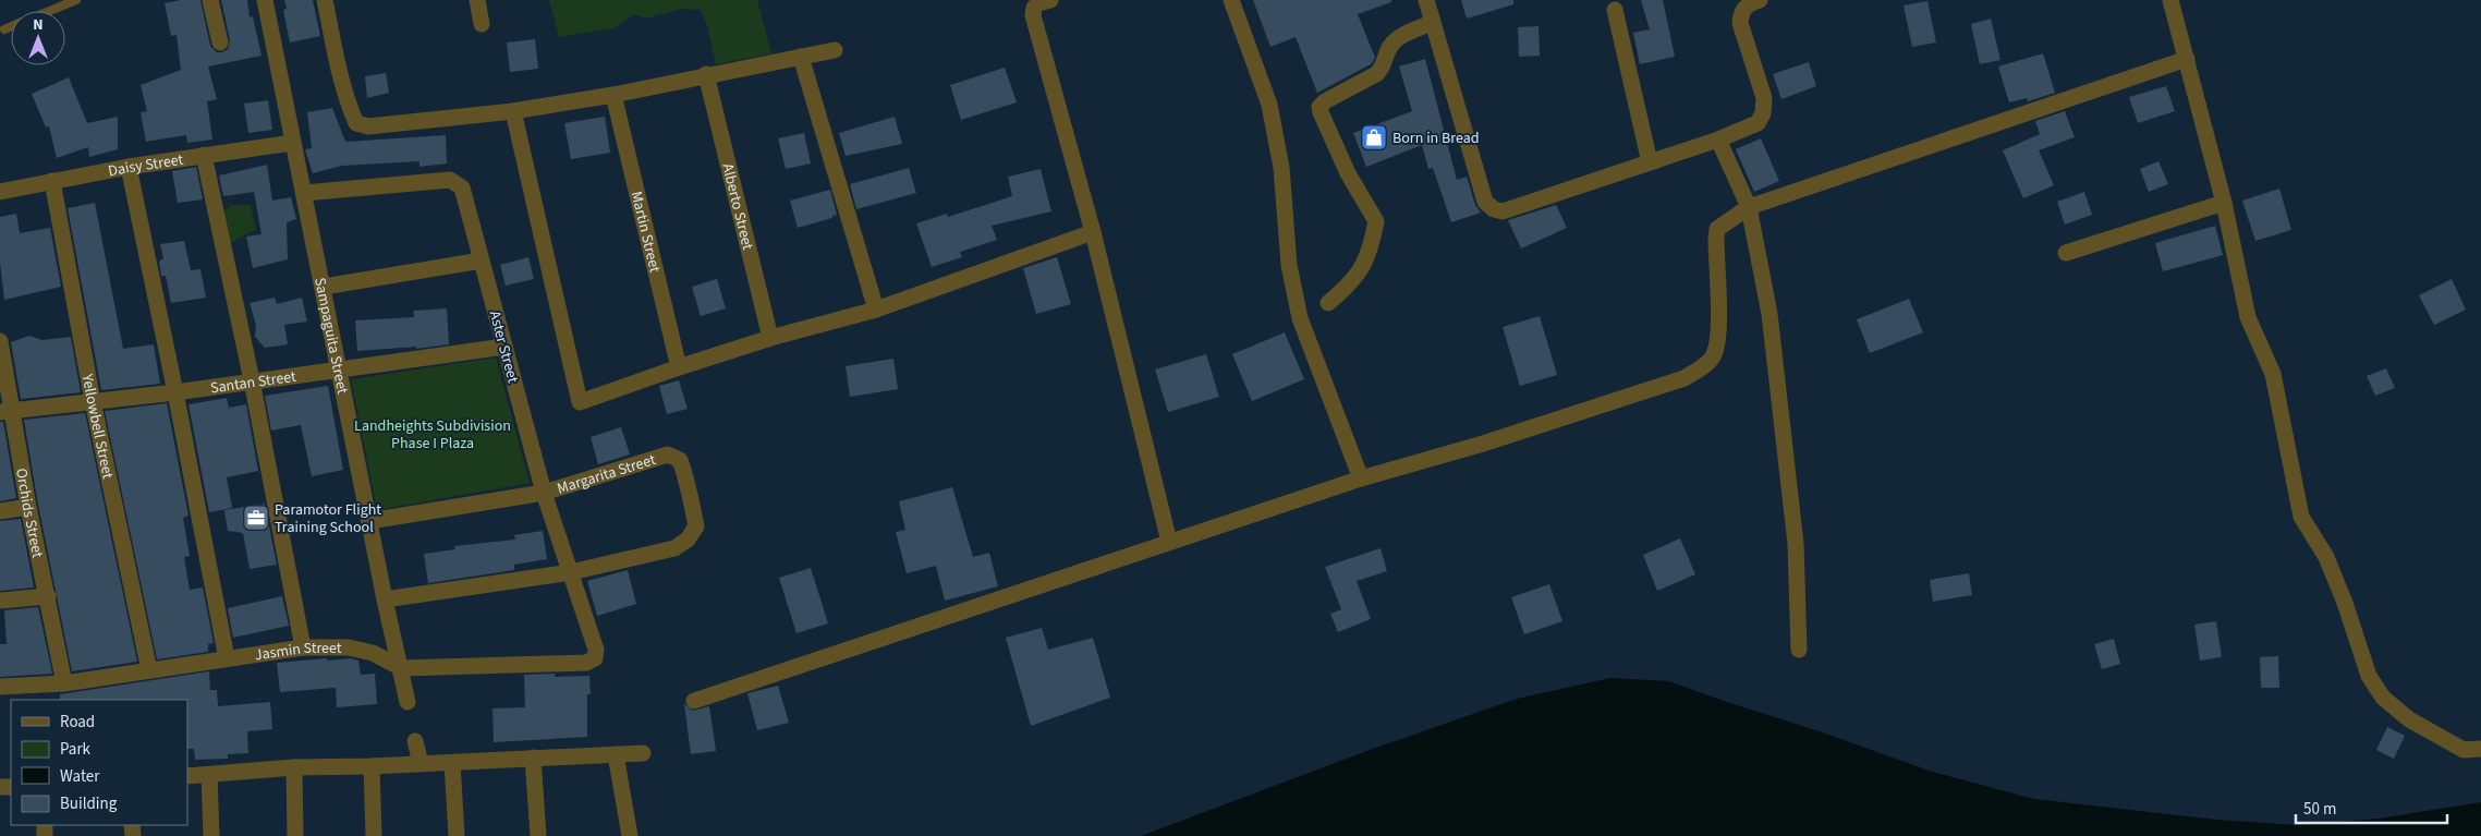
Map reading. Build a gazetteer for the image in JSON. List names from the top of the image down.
{
  "streets": {
    "street": [
      "Daisy Street",
      "Alberto Street",
      "Martin Street",
      "Sampaguita Street",
      "Aster Street",
      "Santan Street",
      "Yellowbell Street",
      "Margarita Street",
      "Orchids Street",
      "Jasmin Street"
    ]
  },
  "crossings": [
    ["Daisy Street", "Sampaguita Street"],
    ["Daisy Street", "Yellowbell Street"],
    ["Sampaguita Street", "Aster Street"],
    ["Sampaguita Street", "Santan Street"],
    ["Sampaguita Street", "Margarita Street"],
    ["Sampaguita Street", "Jasmin Street"],
    ["Aster Street", "Santan Street"],
    ["Aster Street", "Margarita Street"],
    ["Aster Street", "Jasmin Street"],
    ["Santan Street", "Yellowbell Street"],
    ["Santan Street", "Orchids Street"],
    ["Yellowbell Street", "Jasmin Street"],
    ["Orchids Street", "Jasmin Street"]
  ],
  "parks": ["Landheights Subdivision Phase I Plaza"],
  "places": {
    "shop": ["Born in Bread"],
    "office": ["Paramotor Flight Training School"]
  },
  "legend": [
    "Road",
    "Park",
    "Water",
    "Building"
  ],
  "scale_bar": "50 m",
  "north": "top"
}
